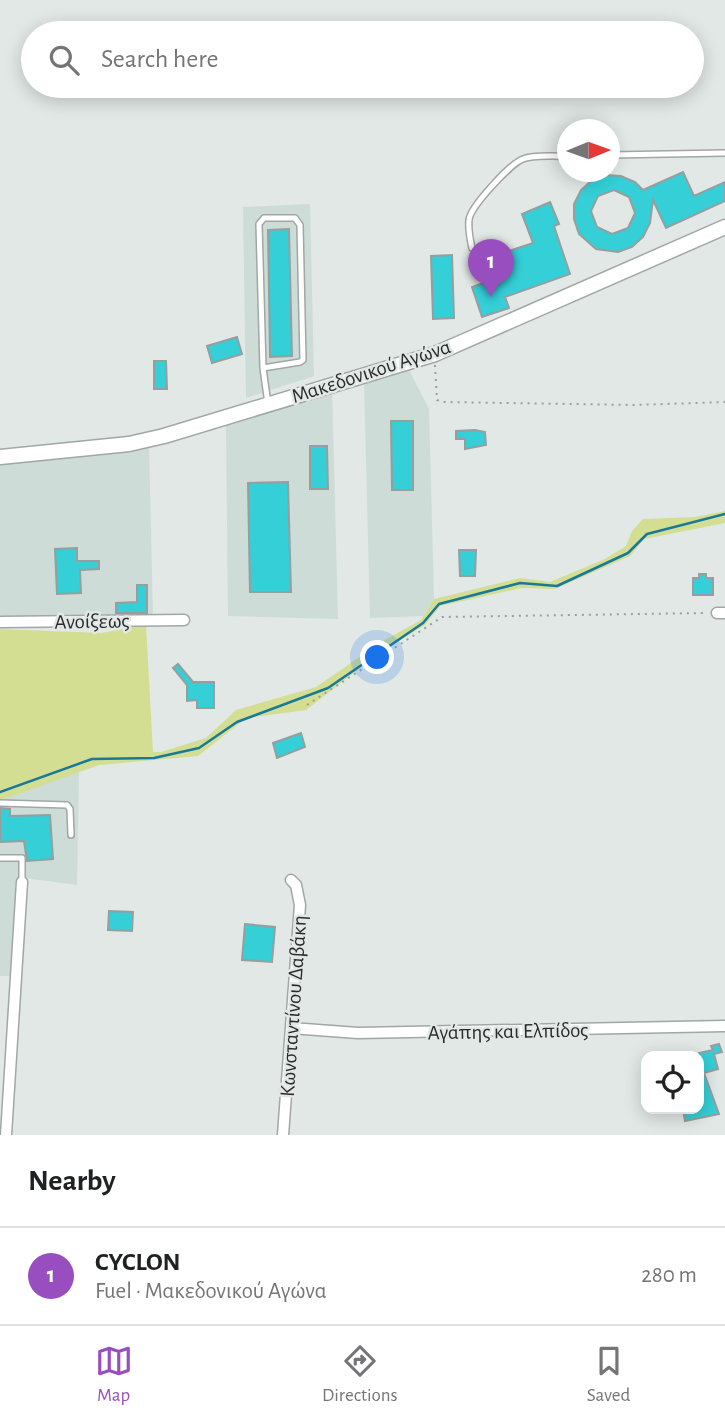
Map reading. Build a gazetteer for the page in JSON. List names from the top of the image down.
{
  "streets": {
    "main road": ["Μακεδονικού Αγώνα"],
    "street": ["Ανοίξεως", "Κωνσταντίνου Δαβάκη", "Αγάπης και Ελπίδος"]
  },
  "crossings": [
    ["Κωνσταντίνου Δαβάκη", "Αγάπης και Ελπίδος"]
  ],
  "north": "right",
  "page": {
    "search": "Search here",
    "pins": "1",
    "heading": "Nearby",
    "list": [
      {
        "mark": "1",
        "name": "CYCLON",
        "note": "Fuel · Μακεδονικού Αγώνα",
        "value": "280 m"
      }
    ],
    "nav": ["Map", "Directions", "Saved"]
  }
}
